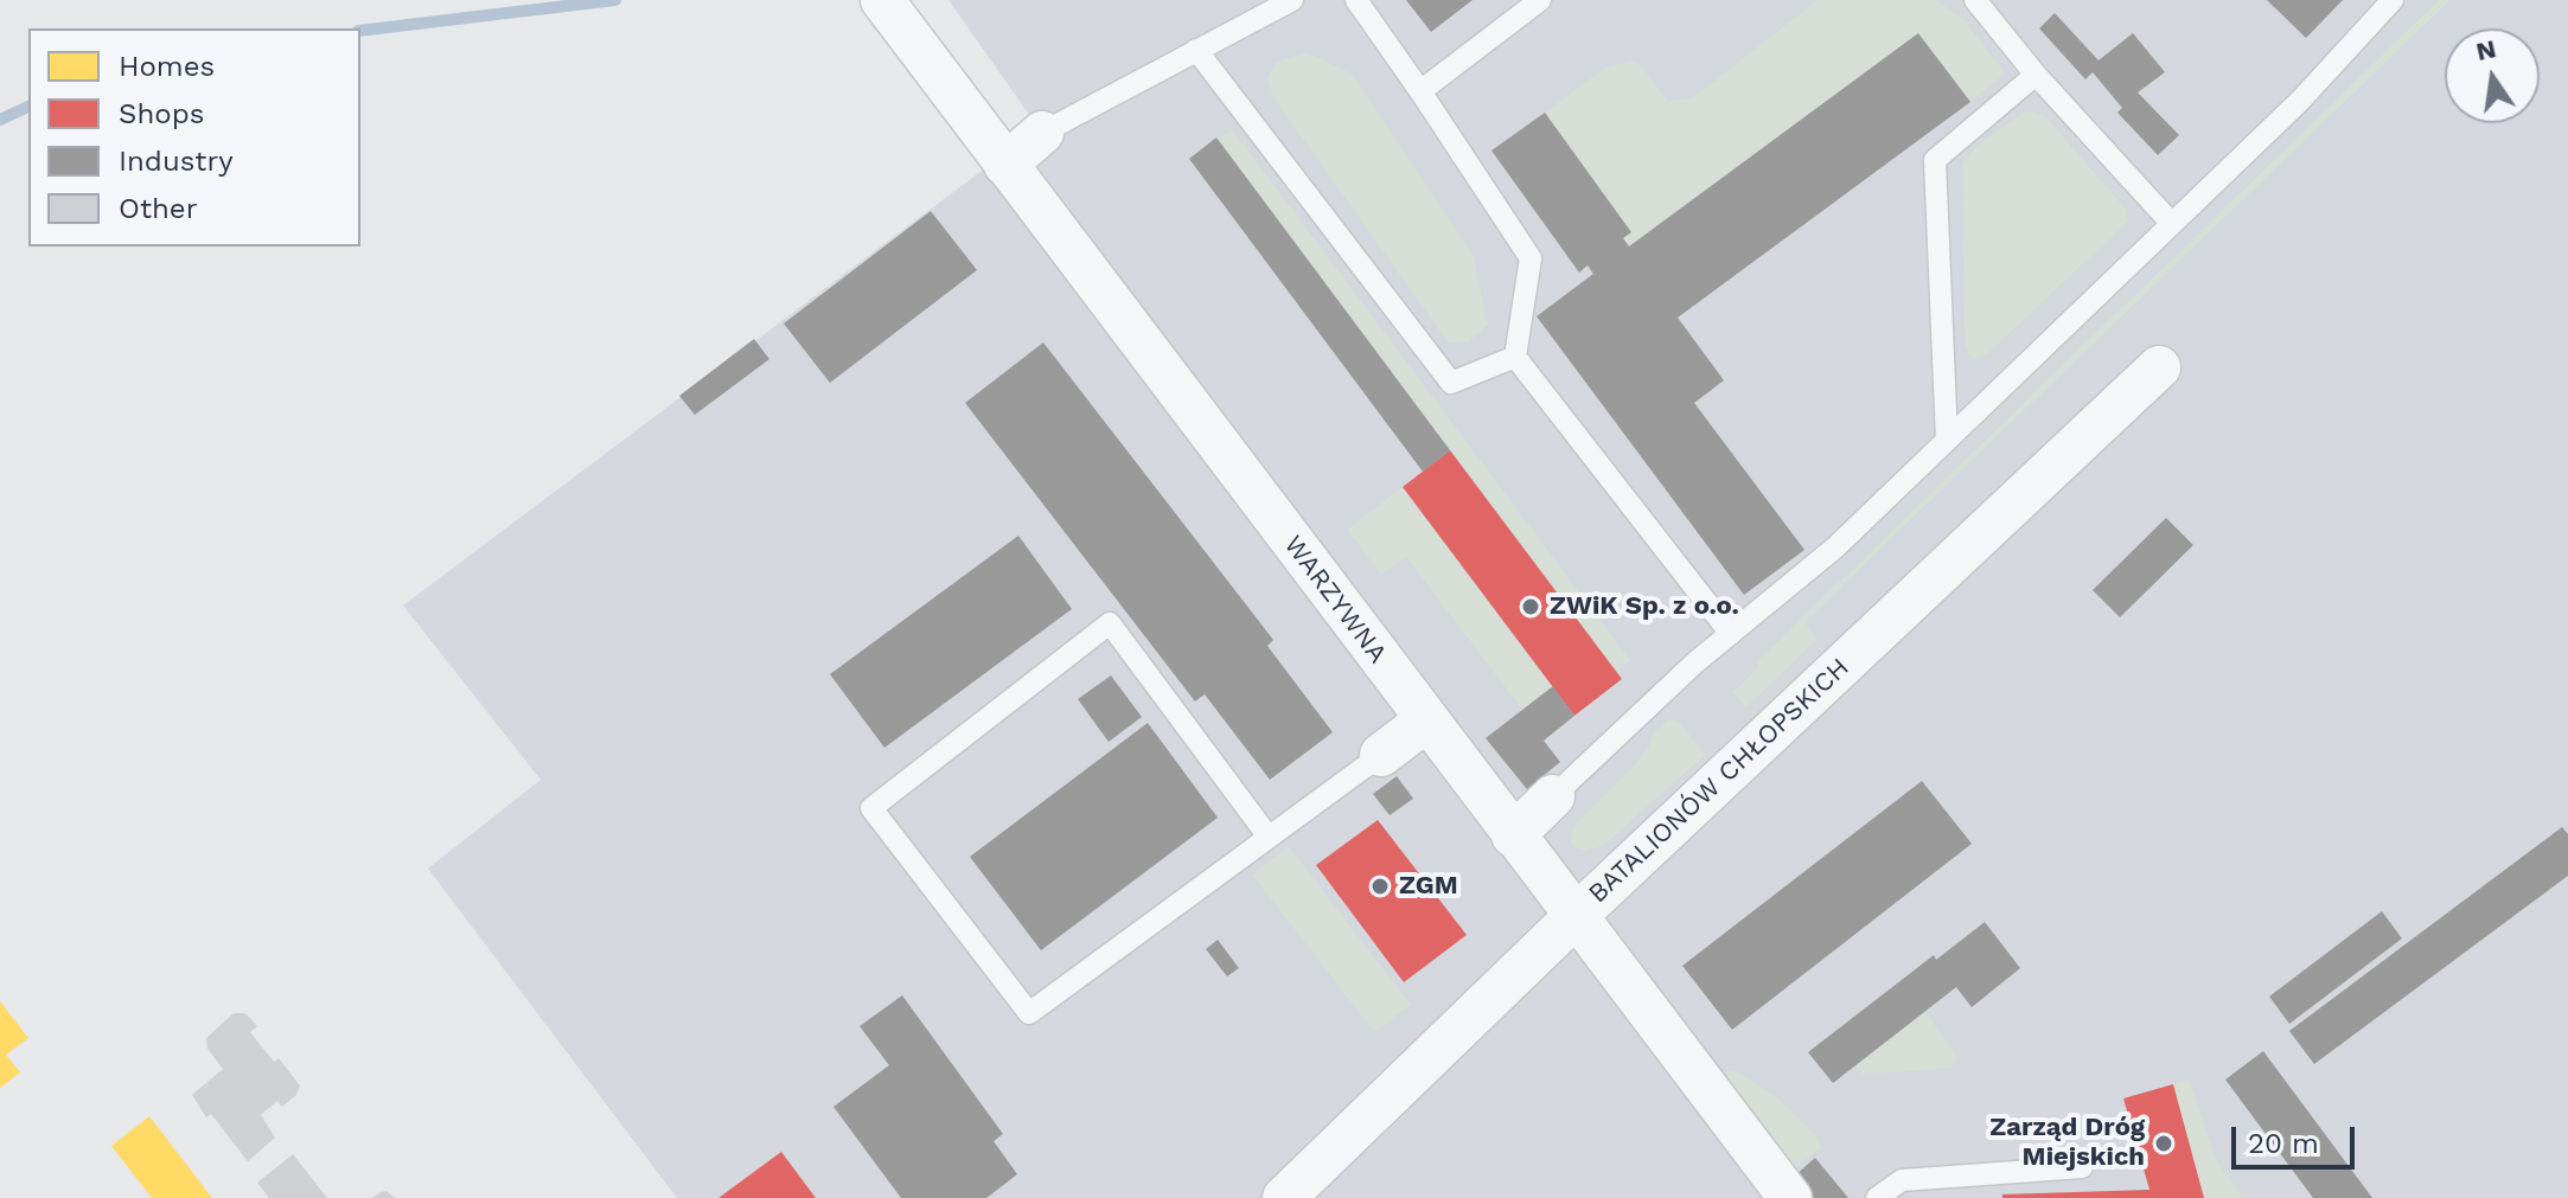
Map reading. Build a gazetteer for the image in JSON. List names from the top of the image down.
{
  "streets": {
    "street": ["WARZYWNA", "BATALIONÓW CHŁOPSKICH"]
  },
  "crossings": [
    ["WARZYWNA", "BATALIONÓW CHŁOPSKICH"]
  ],
  "places": ["ZWiK Sp. z o.o.", "ZGM", "Zarząd Dróg Miejskich"],
  "legend": [
    "Homes",
    "Shops",
    "Industry",
    "Other"
  ],
  "scale_bar": "20 m",
  "north": "top"
}
